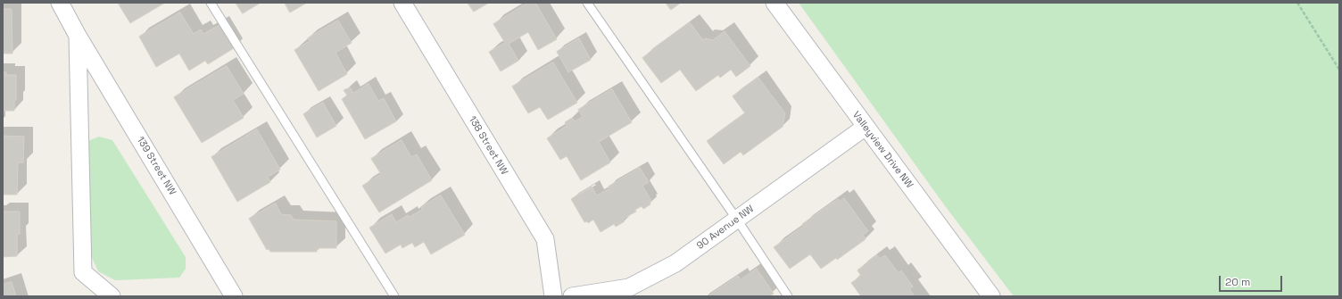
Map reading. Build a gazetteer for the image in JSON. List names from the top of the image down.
{
  "streets": {
    "street": [
      "138 Street NW",
      "Valleyview Drive NW",
      "139 Street NW",
      "90 Avenue NW"
    ]
  },
  "crossings": [
    ["Valleyview Drive NW", "90 Avenue NW"]
  ],
  "scale_bar": "20 m"
}
